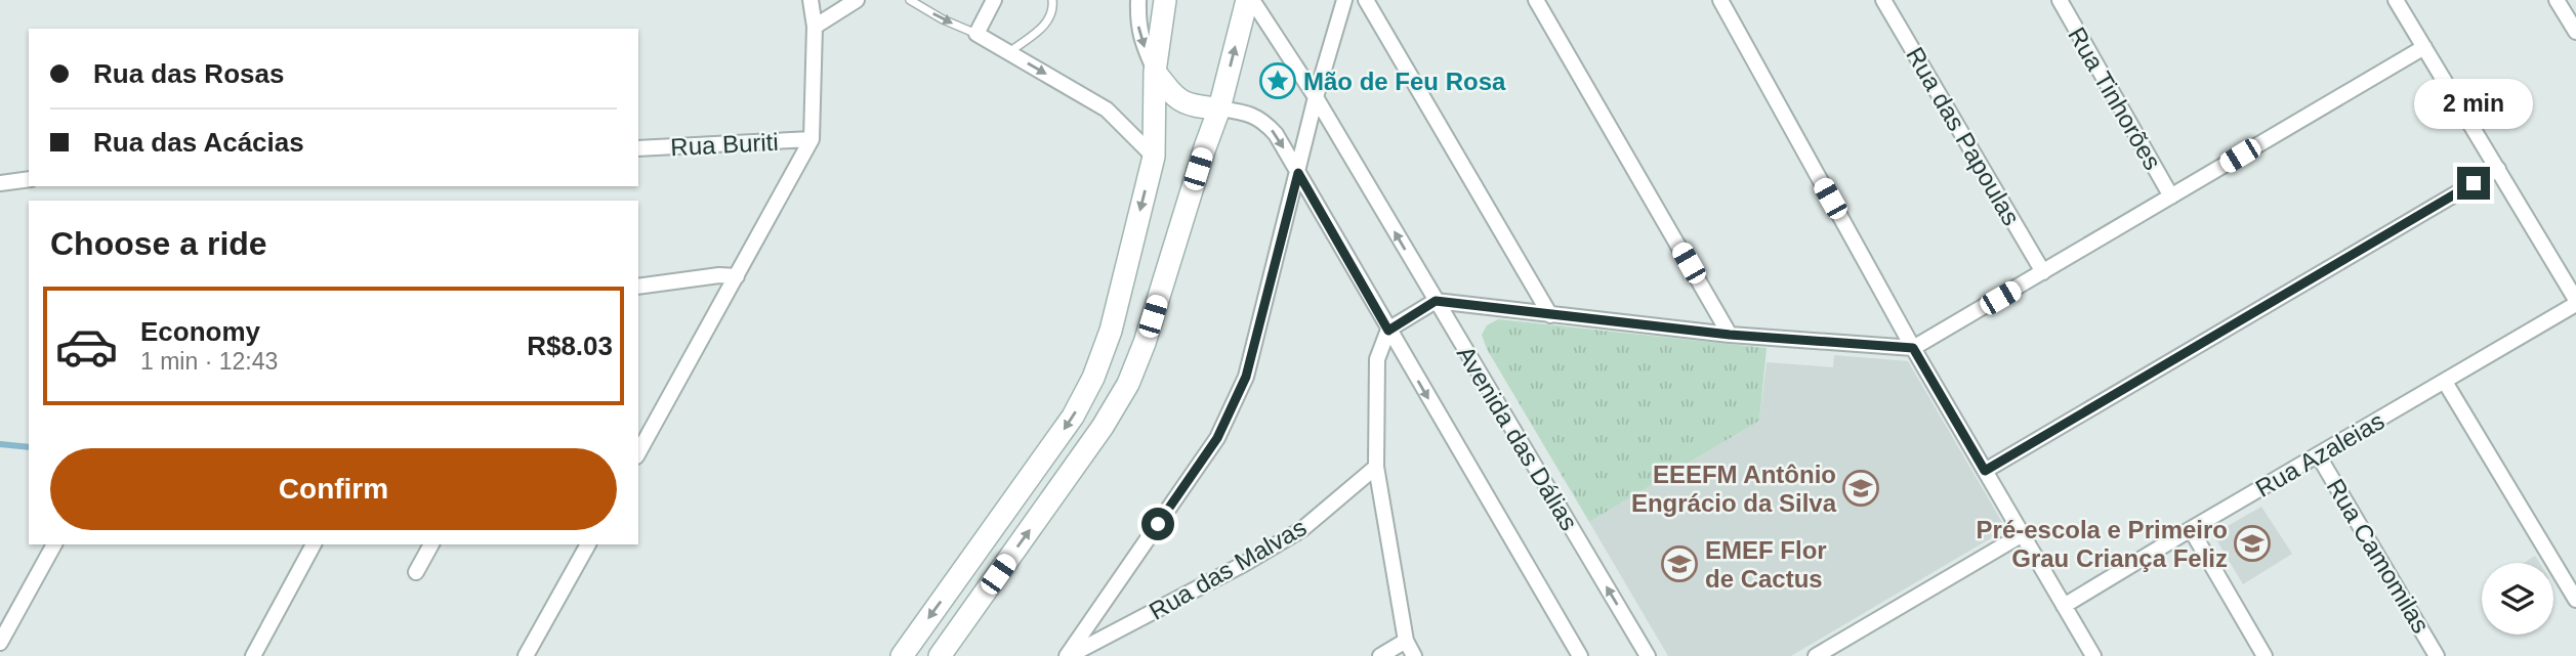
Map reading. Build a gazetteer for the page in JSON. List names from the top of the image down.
{
  "streets": {
    "street": [
      "Rua Tinhorões",
      "Rua das Papoulas",
      "Rua Buriti",
      "Avenida das Dálias",
      "Rua Azaleias",
      "Rua Camomilas",
      "Rua das Malvas"
    ]
  },
  "crossings": [
    ["Rua Azaleias", "Rua Camomilas"]
  ],
  "places": {
    "place": ["Mão de Feu Rosa"],
    "school or university": ["EEEFM Antônio Engrácio da Silva", "Pré-escola e Primeiro Grau Criança Feliz", "EMEF Flor de Cactus"]
  },
  "page": {
    "banner": ["Rua das Rosas", "Rua das Acácias"],
    "bubble": "2 min",
    "heading": "Choose a ride",
    "list": [
      {
        "name": "Economy",
        "note": "1 min · 12:43",
        "value": "R$8.03"
      }
    ],
    "buttons": "Confirm"
  }
}
